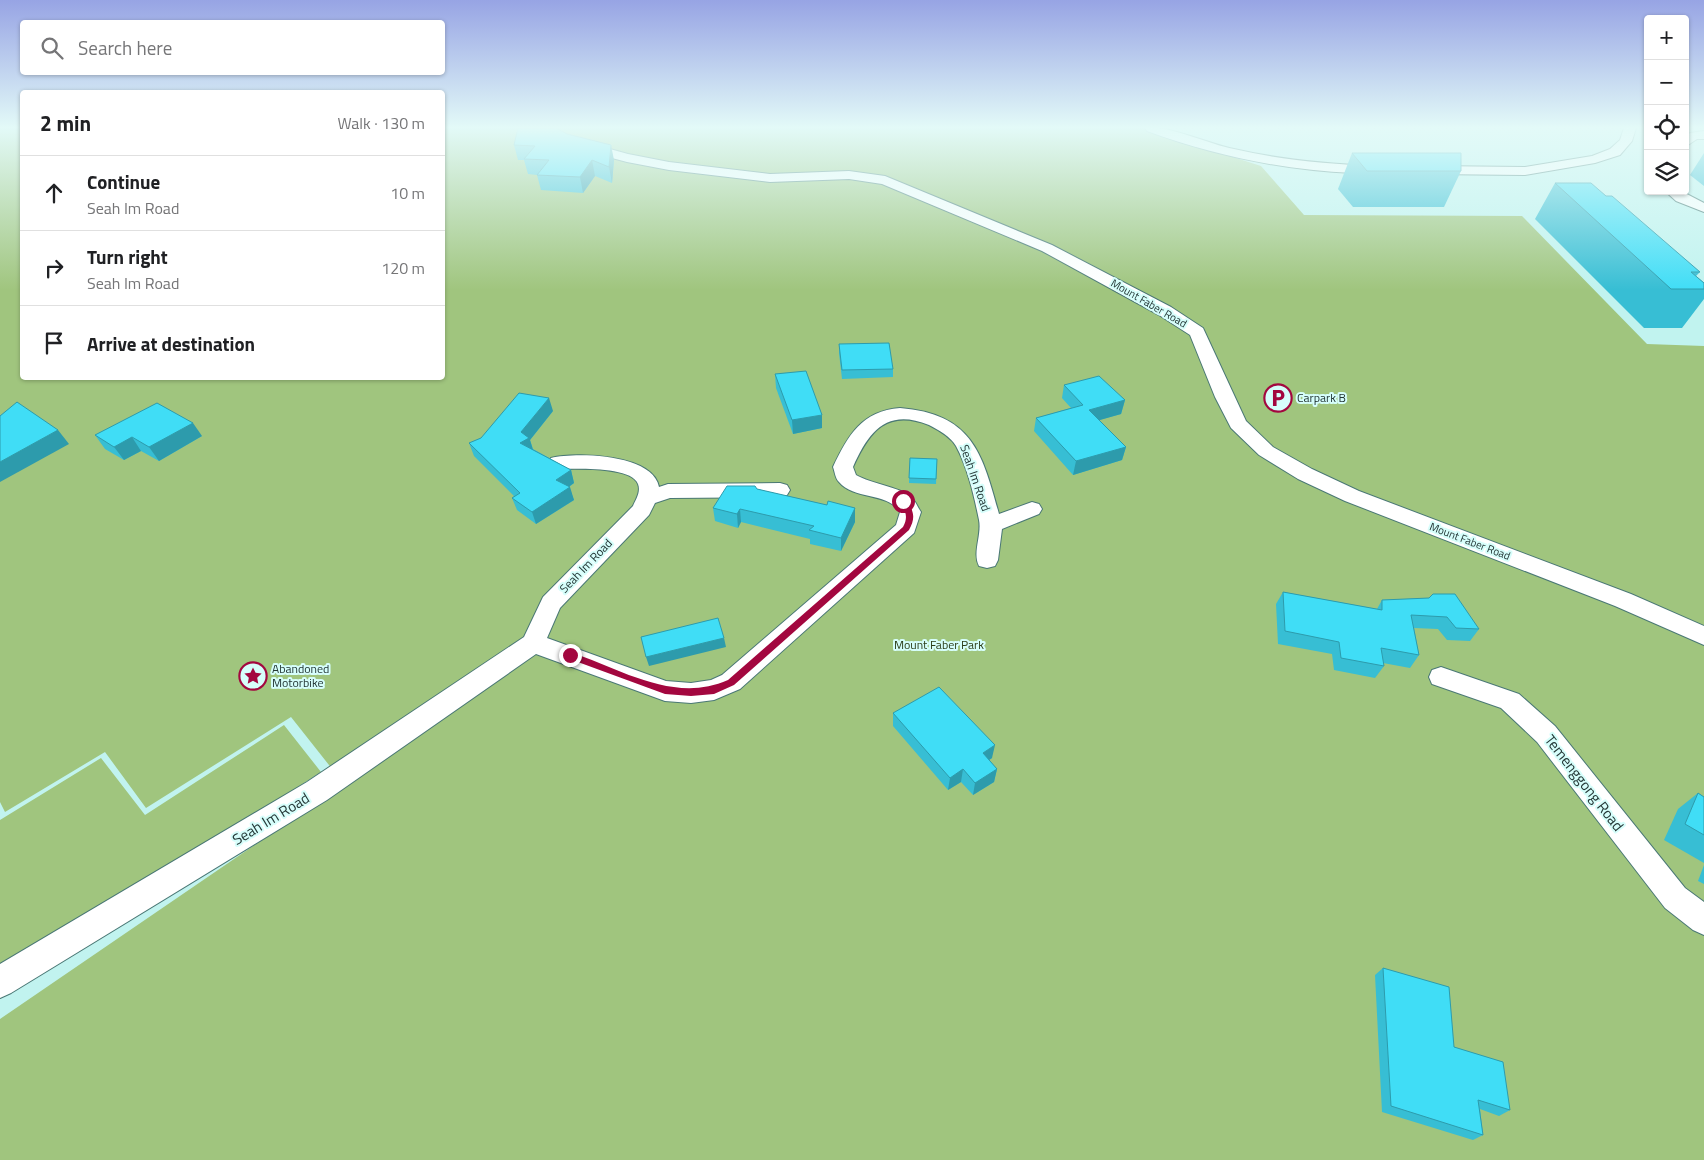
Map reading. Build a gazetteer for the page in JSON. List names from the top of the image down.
{
  "streets": {
    "street": ["Mount Faber Road", "Seah Im Road", "Temenggong Road"]
  },
  "parks": ["Mount Faber Park"],
  "places": {
    "parking": ["Carpark B"],
    "place": ["Abandoned Motorbike"]
  },
  "page": {
    "map_buttons": ["+", "−"],
    "search": "Search here",
    "heading": ["2 min", "Walk · 130 m"],
    "list": [
      ["Continue", "Seah Im Road", "10 m"],
      ["Turn right", "Seah Im Road", "120 m"],
      "Arrive at destination"
    ]
  }
}
